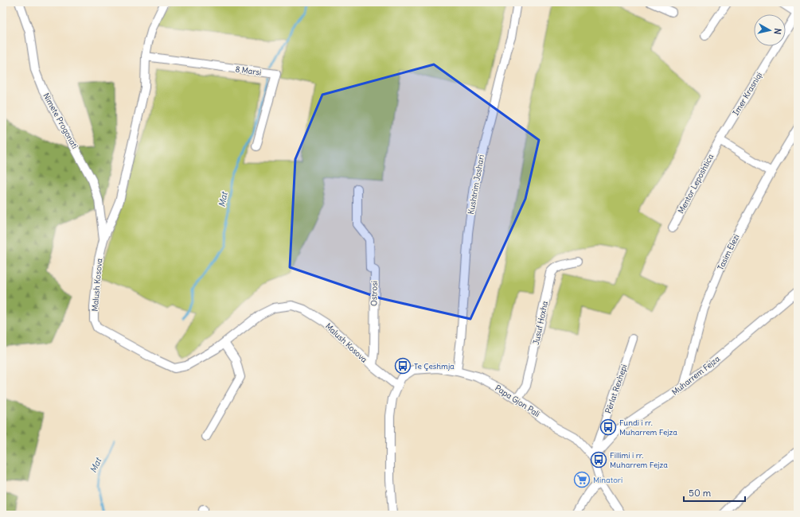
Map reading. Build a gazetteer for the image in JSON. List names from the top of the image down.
{
  "streets": {
    "street": [
      "8 Marsi",
      "Imer Krasniqi",
      "Nimete Progonati",
      "Mentor Leposhtica",
      "Kushtrim Jashari",
      "Tasim Elezi",
      "Malush Kosova",
      "Ostrosi",
      "Jusuf Hoxha",
      "Muharrem Fejza",
      "Përlat Rexhepi",
      "Papa Gjon Pali"
    ]
  },
  "crossings": [
    ["8 Marsi", "Malush Kosova"],
    ["Imer Krasniqi", "Mentor Leposhtica"],
    ["Nimete Progonati", "Malush Kosova"],
    ["Kushtrim Jashari", "Papa Gjon Pali"],
    ["Tasim Elezi", "Muharrem Fejza"],
    ["Malush Kosova", "Ostrosi"],
    ["Malush Kosova", "Papa Gjon Pali"],
    ["Jusuf Hoxha", "Papa Gjon Pali"],
    ["Muharrem Fejza", "Përlat Rexhepi"],
    ["Muharrem Fejza", "Papa Gjon Pali"],
    ["Përlat Rexhepi", "Papa Gjon Pali"]
  ],
  "water": ["Mat"],
  "places": {
    "bus stop": ["Te Çeshmja", "Fundi i rr. Muharrem Fejza", "Fillimi i rr. Muharrem Fejza"],
    "supermarket": ["Minatori"]
  },
  "scale_bar": "50 m",
  "north": "right"
}
